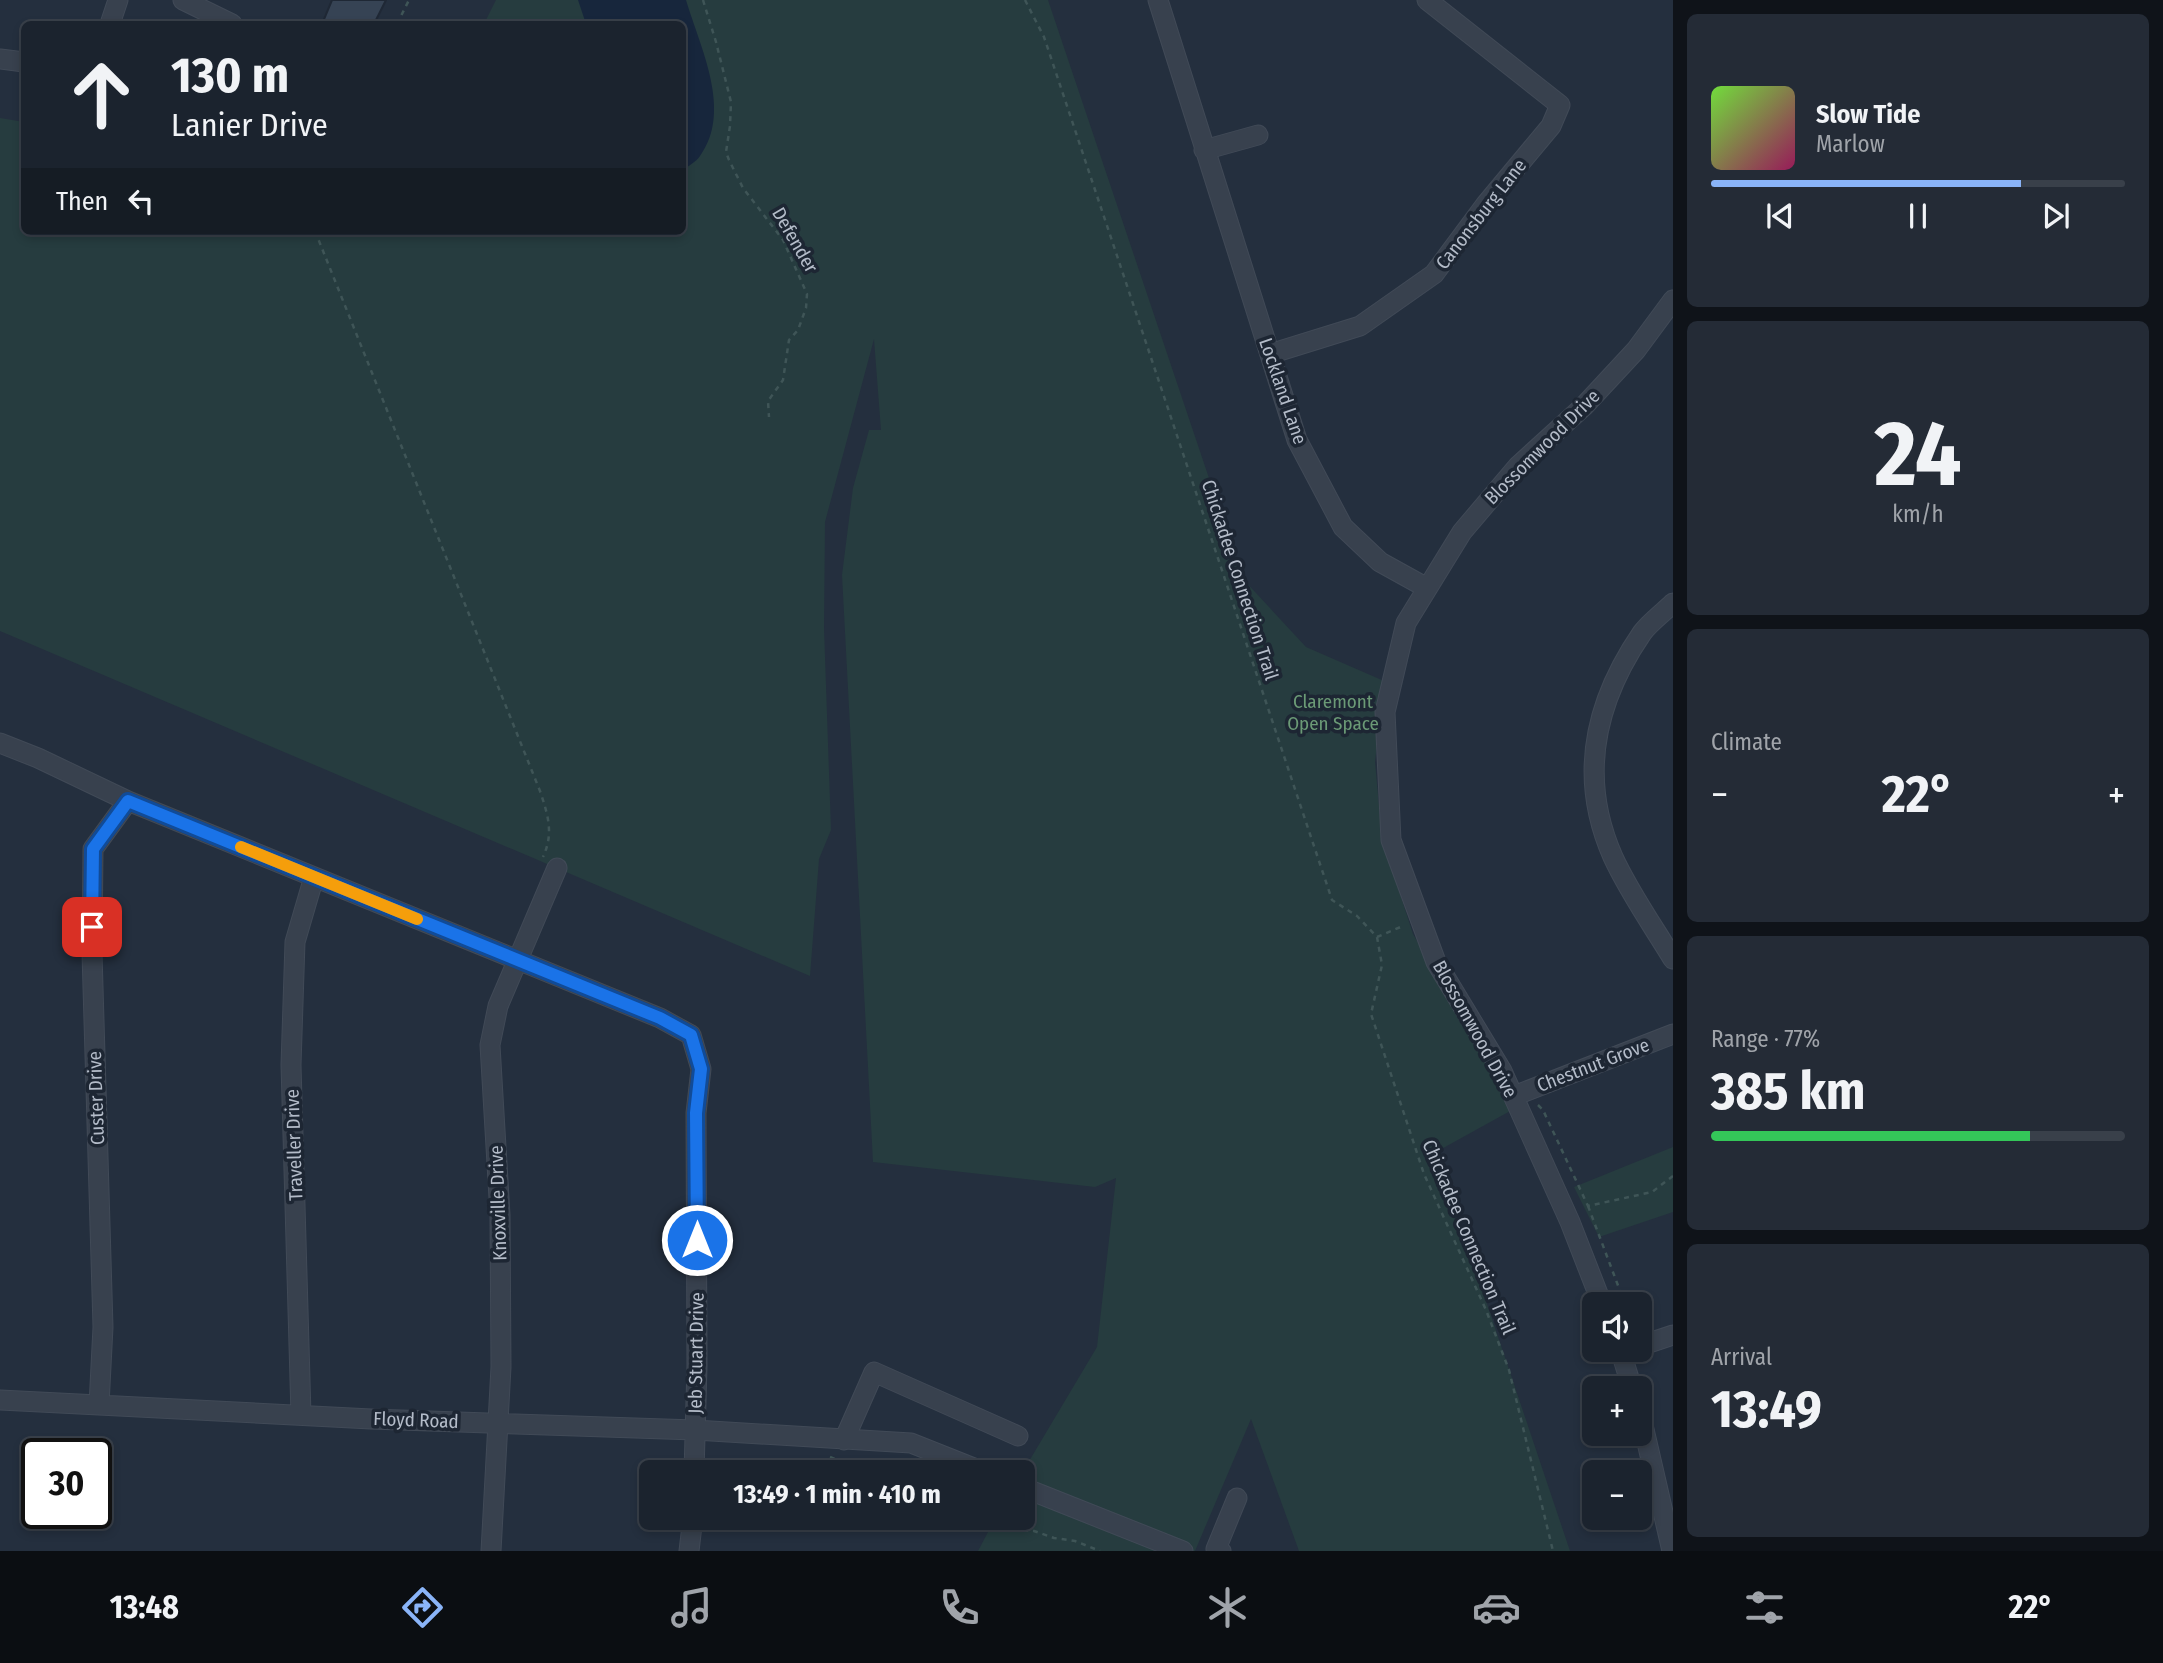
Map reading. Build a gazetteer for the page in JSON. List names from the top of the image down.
{
  "streets": {
    "street": [
      "Canonsburg Lane",
      "Lockland Lane",
      "Blossomwood Drive",
      "Chestnut Grove",
      "Custer Drive",
      "Traveller Drive",
      "Knoxville Drive",
      "Jeb Stuart Drive",
      "Floyd Road"
    ],
    "path": ["Defender", "Chickadee Connection Trail"]
  },
  "crossings": [
    ["Canonsburg Lane", "Lockland Lane"],
    ["Lockland Lane", "Blossomwood Drive"],
    ["Blossomwood Drive", "Chestnut Grove"],
    ["Custer Drive", "Jeb Stuart Drive"],
    ["Custer Drive", "Floyd Road"],
    ["Traveller Drive", "Jeb Stuart Drive"],
    ["Traveller Drive", "Floyd Road"],
    ["Knoxville Drive", "Jeb Stuart Drive"],
    ["Knoxville Drive", "Floyd Road"],
    ["Jeb Stuart Drive", "Floyd Road"]
  ],
  "parks": ["Claremont Open Space"],
  "page": {
    "turn": ["130 m", "Lanier Drive"],
    "song": ["Slow Tide", "Marlow"],
    "then": "Then",
    "tile": [
      ["24", "km/h"],
      "Climate",
      ["Range · 77%", "385 km"],
      ["Arrival", "13:49"]
    ],
    "heat": ["−", "22°", "+"],
    "map_buttons": ["+", "−"],
    "limit": "30",
    "trip": "13:49 · 1 min · 410 m",
    "tabs": ["13:48", "22°"]
  }
}
